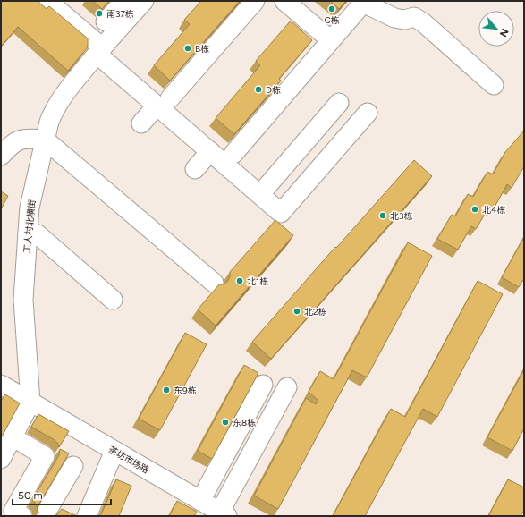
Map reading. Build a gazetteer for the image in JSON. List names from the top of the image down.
{
  "streets": {
    "street": ["工人村北横街", "茶坊市场路"]
  },
  "crossings": [
    ["工人村北横街", "茶坊市场路"]
  ],
  "places": [
    "C栋",
    "南37栋",
    "B栋",
    "D栋",
    "北4栋",
    "北3栋",
    "北1栋",
    "北2栋",
    "东9栋",
    "东8栋"
  ],
  "scale_bar": "50 m",
  "north": "bottom right"
}
